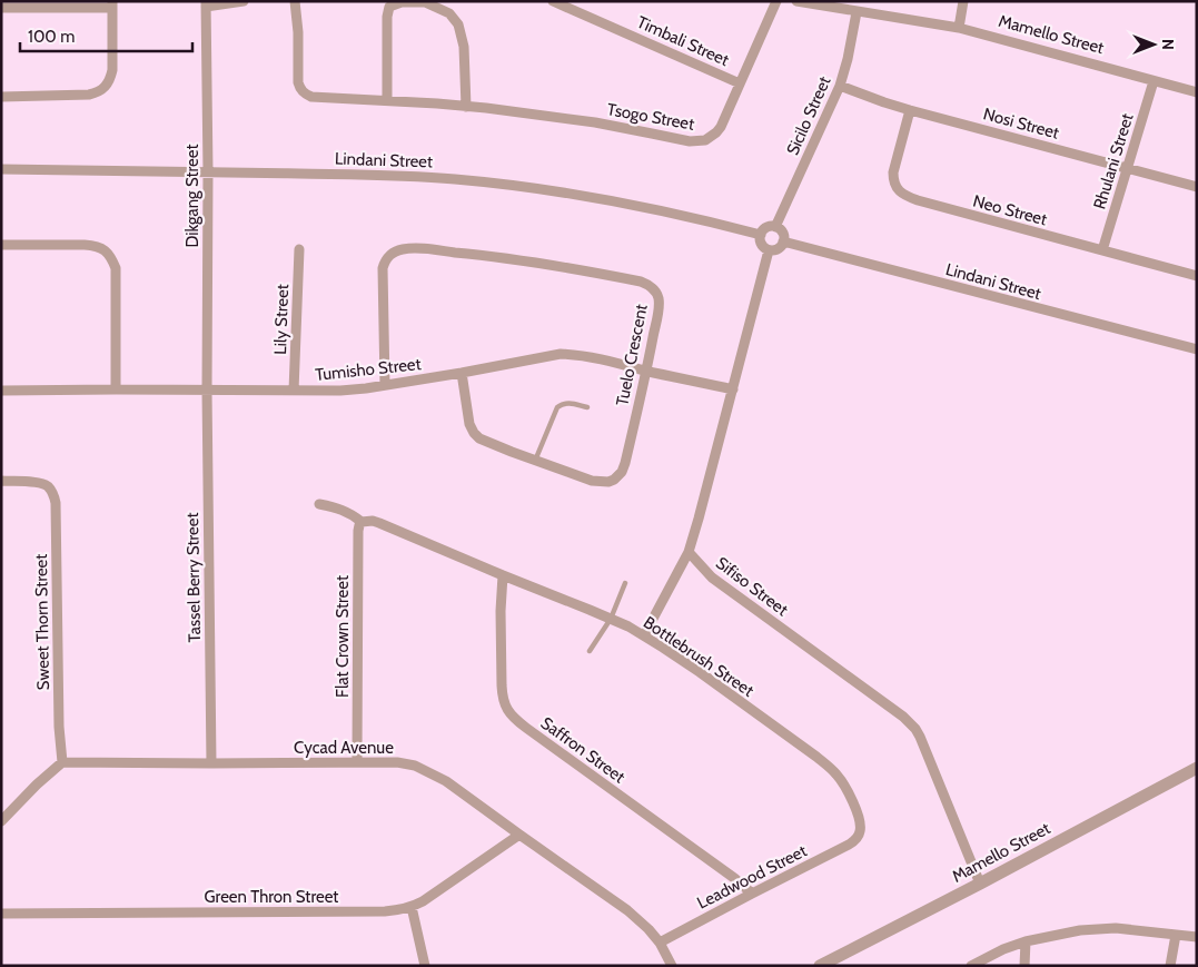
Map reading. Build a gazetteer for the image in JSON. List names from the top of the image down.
{
  "streets": {
    "street": [
      "Mamello Street",
      "Timbali Street",
      "Sicilo Street",
      "Tsogo Street",
      "Nosi Street",
      "Lindani Street",
      "Rhulani Street",
      "Dikgang Street",
      "Neo Street",
      "Lily Street",
      "Tuelo Crescent",
      "Tumisho Street",
      "Tassel Berry Street",
      "Sifiso Street",
      "Sweet Thorn Street",
      "Flat Crown Street",
      "Bottlebrush Street",
      "Cycad Avenue",
      "Saffron Street",
      "Leadwood Street",
      "Green Thron Street"
    ]
  },
  "crossings": [
    ["Mamello Street", "Sicilo Street"],
    ["Mamello Street", "Rhulani Street"],
    ["Mamello Street", "Sifiso Street"],
    ["Timbali Street", "Tsogo Street"],
    ["Sicilo Street", "Nosi Street"],
    ["Sicilo Street", "Lindani Street"],
    ["Nosi Street", "Rhulani Street"],
    ["Nosi Street", "Neo Street"],
    ["Lindani Street", "Dikgang Street"],
    ["Rhulani Street", "Neo Street"],
    ["Dikgang Street", "Tumisho Street"],
    ["Dikgang Street", "Tassel Berry Street"],
    ["Lily Street", "Tumisho Street"],
    ["Tuelo Crescent", "Tumisho Street"],
    ["Tumisho Street", "Tassel Berry Street"],
    ["Tassel Berry Street", "Cycad Avenue"],
    ["Sweet Thorn Street", "Cycad Avenue"],
    ["Flat Crown Street", "Bottlebrush Street"],
    ["Flat Crown Street", "Cycad Avenue"],
    ["Bottlebrush Street", "Saffron Street"],
    ["Bottlebrush Street", "Leadwood Street"],
    ["Cycad Avenue", "Leadwood Street"],
    ["Cycad Avenue", "Green Thron Street"],
    ["Saffron Street", "Leadwood Street"]
  ],
  "scale_bar": "100 m",
  "north": "right"
}
